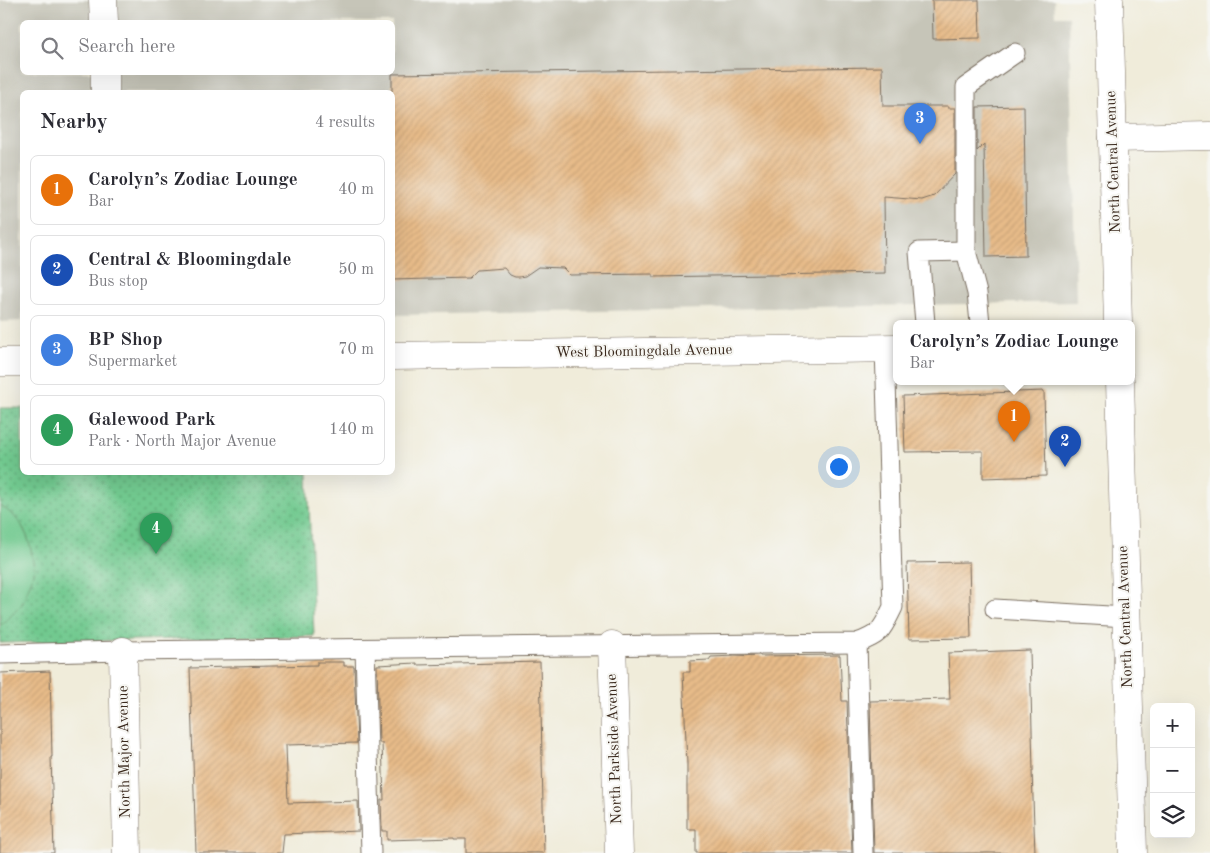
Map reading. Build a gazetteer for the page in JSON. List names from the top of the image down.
{
  "streets": {
    "street": [
      "North Central Avenue",
      "West Bloomingdale Avenue",
      "North Parkside Avenue",
      "North Major Avenue"
    ]
  },
  "page": {
    "search": "Search here",
    "heading": ["Nearby", "4 results"],
    "pins": [
      "3",
      "1",
      "2",
      "4"
    ],
    "list": [
      {
        "mark": "1",
        "name": "Carolyn’s Zodiac Lounge",
        "note": "Bar",
        "value": "40 m"
      },
      {
        "mark": "2",
        "name": "Central & Bloomingdale",
        "note": "Bus stop",
        "value": "50 m"
      },
      {
        "mark": "3",
        "name": "BP Shop",
        "note": "Supermarket",
        "value": "70 m"
      },
      {
        "mark": "4",
        "name": "Galewood Park",
        "note": "Park · North Major Avenue",
        "value": "140 m"
      }
    ],
    "popup": ["Carolyn’s Zodiac Lounge", "Bar"],
    "map_buttons": ["+", "−"]
  }
}
